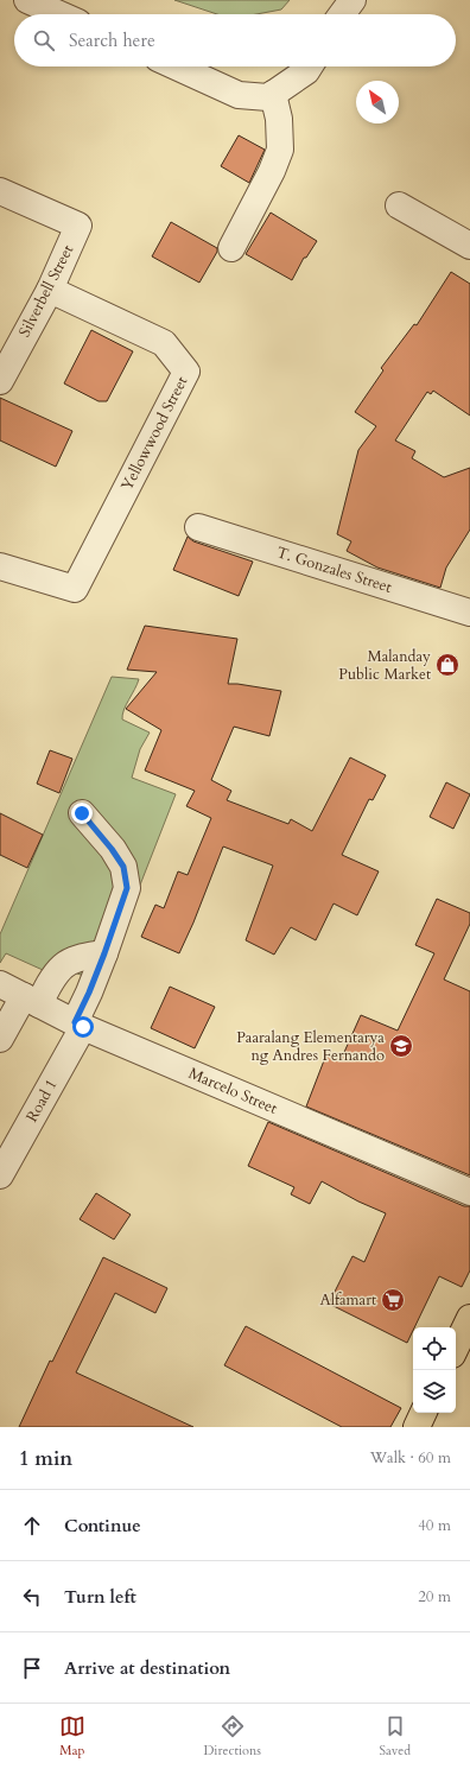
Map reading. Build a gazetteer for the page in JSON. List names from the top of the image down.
{
  "streets": {
    "street": [
      "Silverbell Street",
      "Yellowwood Street",
      "T. Gonzales Street",
      "Marcelo Street",
      "Road 1"
    ]
  },
  "crossings": [
    ["Silverbell Street", "Yellowwood Street"],
    ["Marcelo Street", "Road 1"]
  ],
  "places": {
    "shop": ["Malanday Public Market"],
    "school or university": ["Paaralang Elementarya ng Andres Fernando"],
    "supermarket": ["Alfamart"]
  },
  "north": "top left",
  "page": {
    "search": "Search here",
    "heading": ["1 min", "Walk · 60 m"],
    "list": [
      ["Continue", "40 m"],
      ["Turn left", "20 m"],
      "Arrive at destination"
    ],
    "nav": ["Map", "Directions", "Saved"]
  }
}
